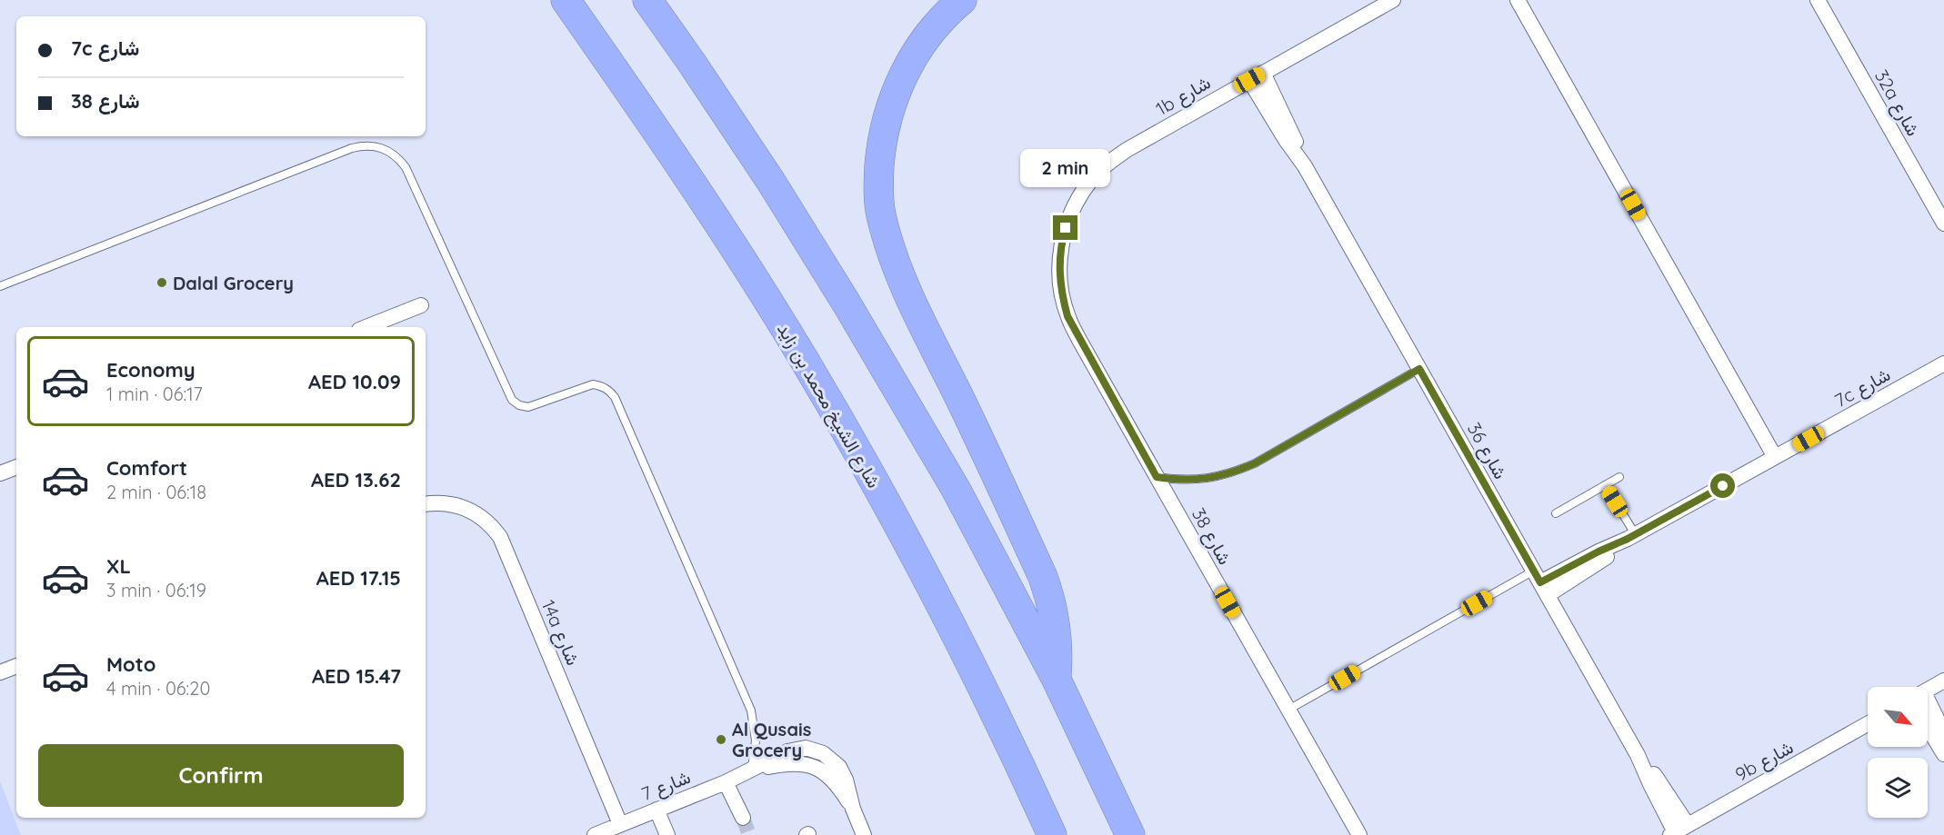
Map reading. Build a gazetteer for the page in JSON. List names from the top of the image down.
{
  "streets": {
    "highway": ["شارع الشيخ محمد بن زايد"],
    "street": [
      "1b شارع",
      "32a شارع",
      "7c شارع",
      "شارع 36",
      "شارع 38",
      "14a شارع",
      "9b شارع",
      "شارع 7"
    ]
  },
  "crossings": [
    ["1b شارع", "شارع 36"],
    ["1b شارع", "شارع 38"],
    ["7c شارع", "شارع 36"],
    ["شارع 36", "9b شارع"],
    ["14a شارع", "شارع 7"]
  ],
  "places": ["Dalal Grocery", "Al Qusais Grocery"],
  "north": "bottom right",
  "page": {
    "banner": ["7c شارع", "شارع 38"],
    "bubble": "2 min",
    "list": [
      {
        "name": "Economy",
        "note": "1 min · 06:17",
        "value": "AED 10.09"
      },
      {
        "name": "Comfort",
        "note": "2 min · 06:18",
        "value": "AED 13.62"
      },
      {
        "name": "XL",
        "note": "3 min · 06:19",
        "value": "AED 17.15"
      },
      {
        "name": "Moto",
        "note": "4 min · 06:20",
        "value": "AED 15.47"
      }
    ],
    "buttons": "Confirm"
  }
}
